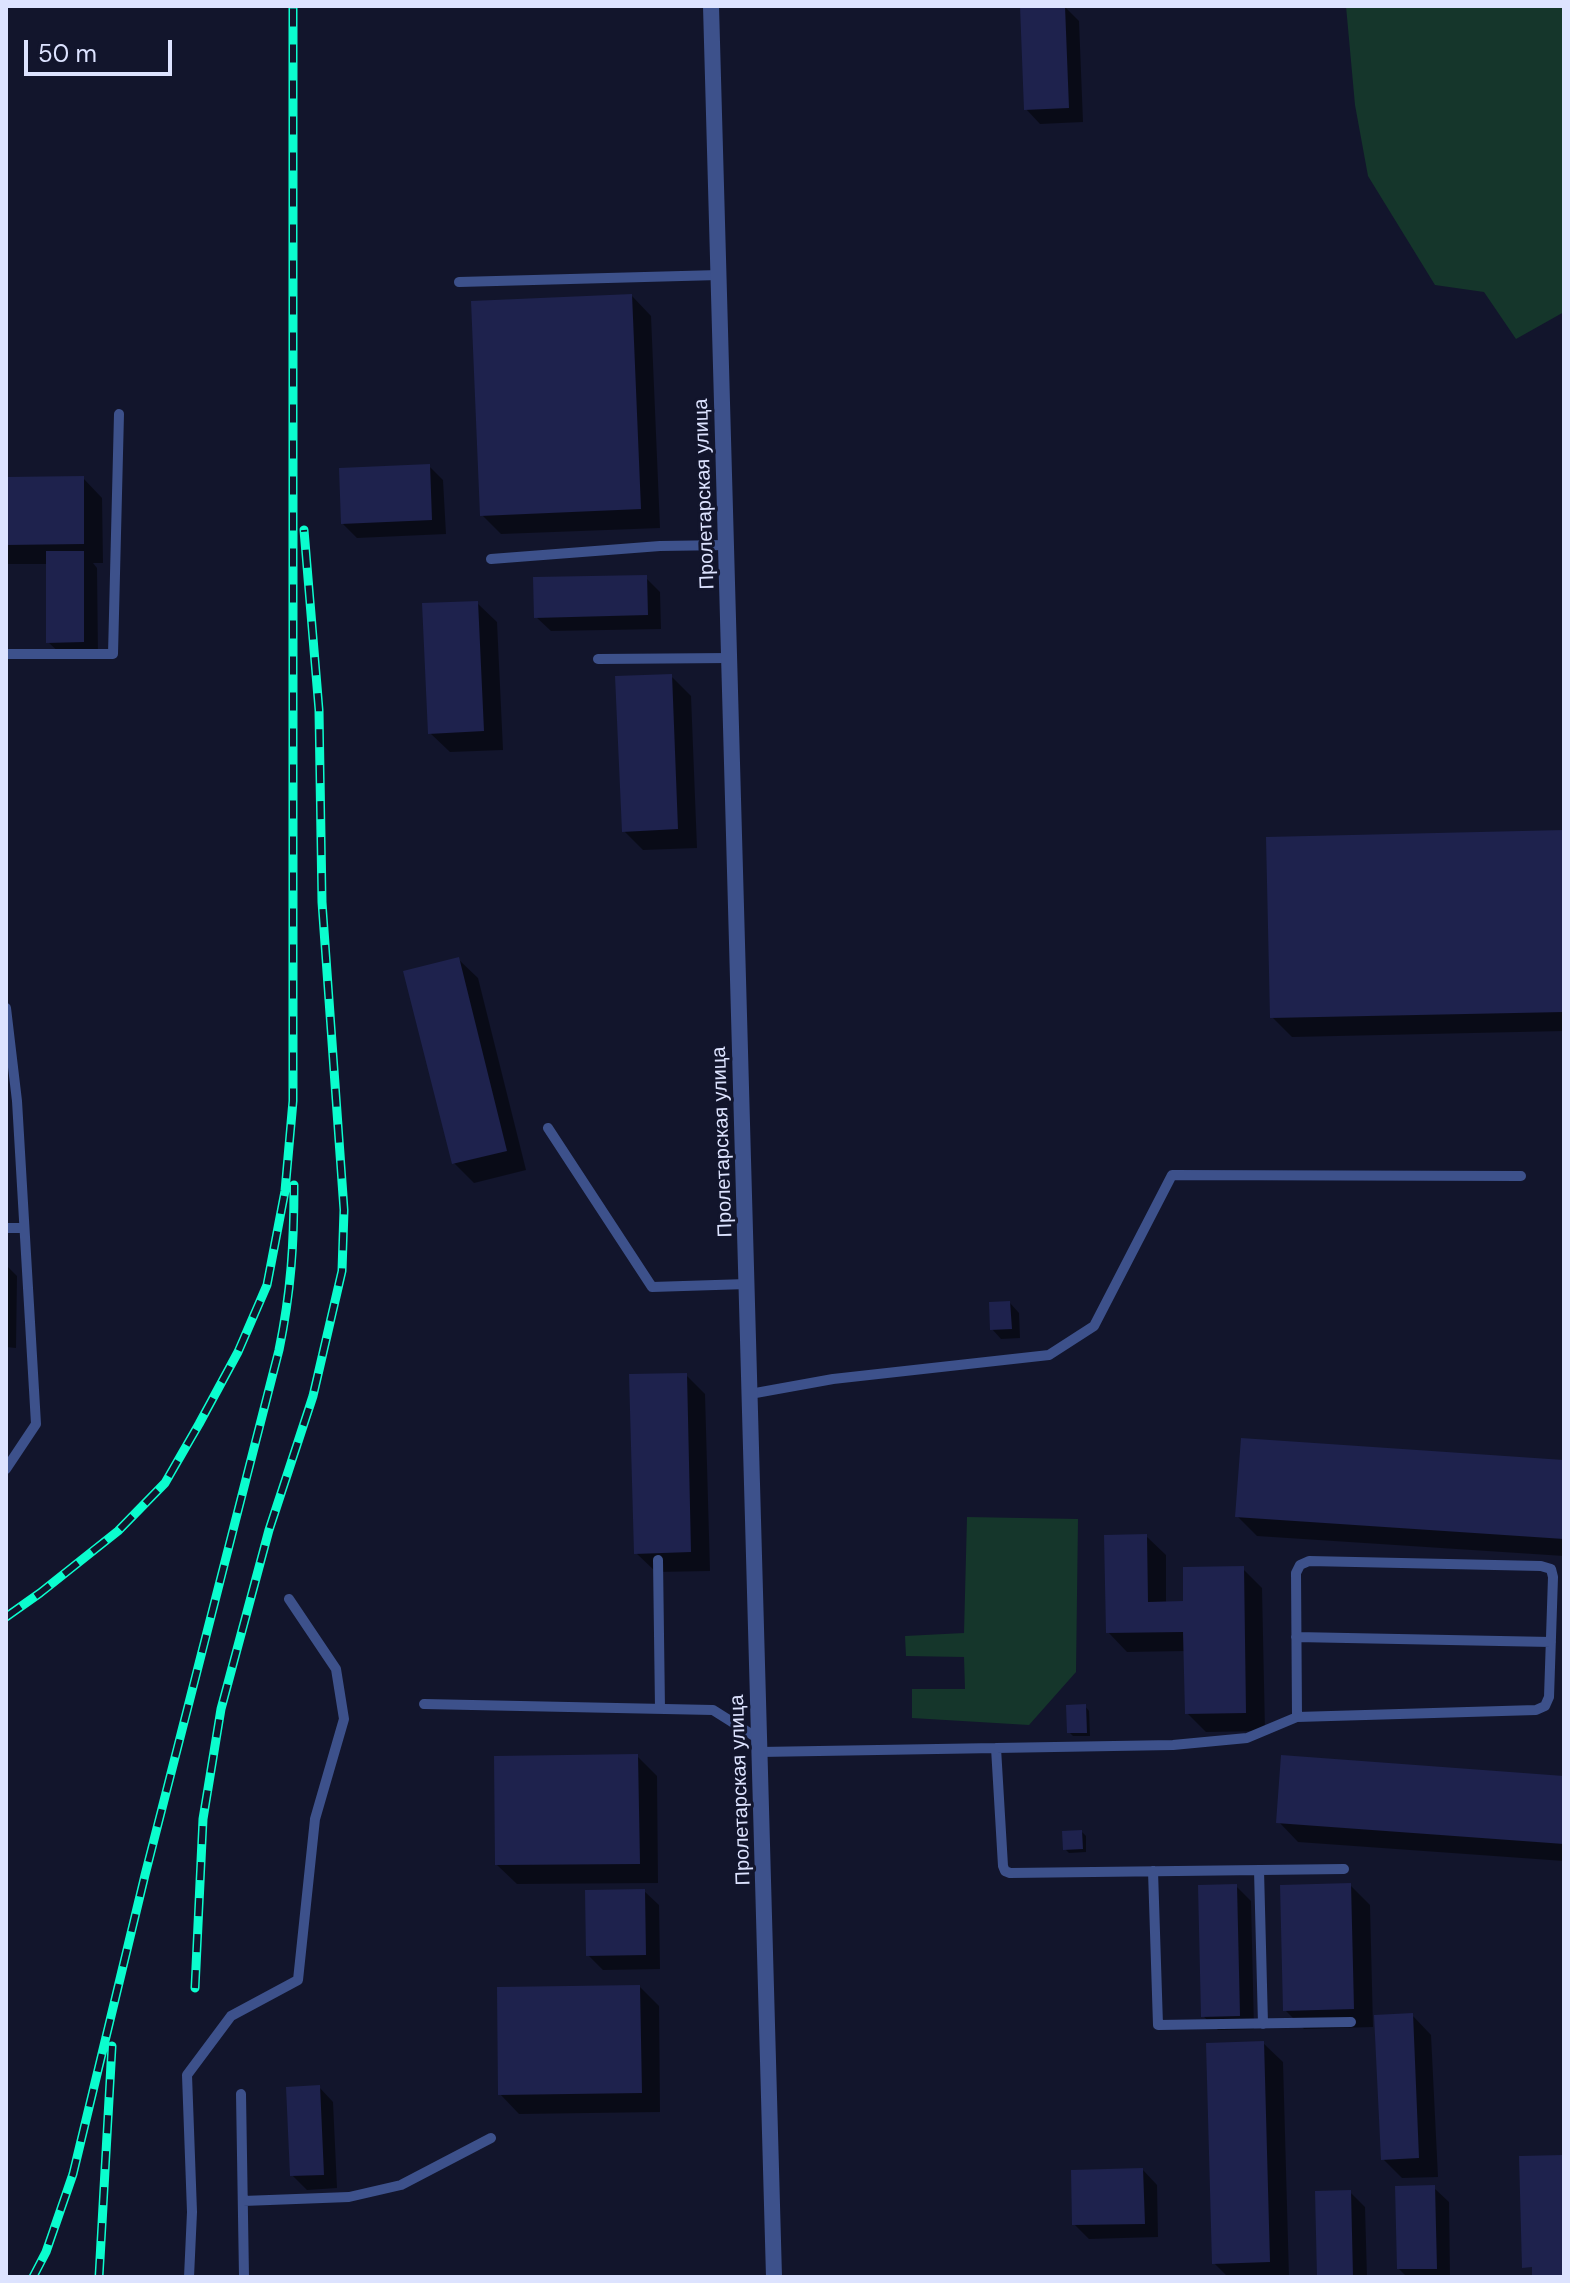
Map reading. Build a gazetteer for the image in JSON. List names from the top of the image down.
{
  "streets": {
    "street": ["Пролетарская улица"]
  },
  "scale_bar": "50 m"
}
